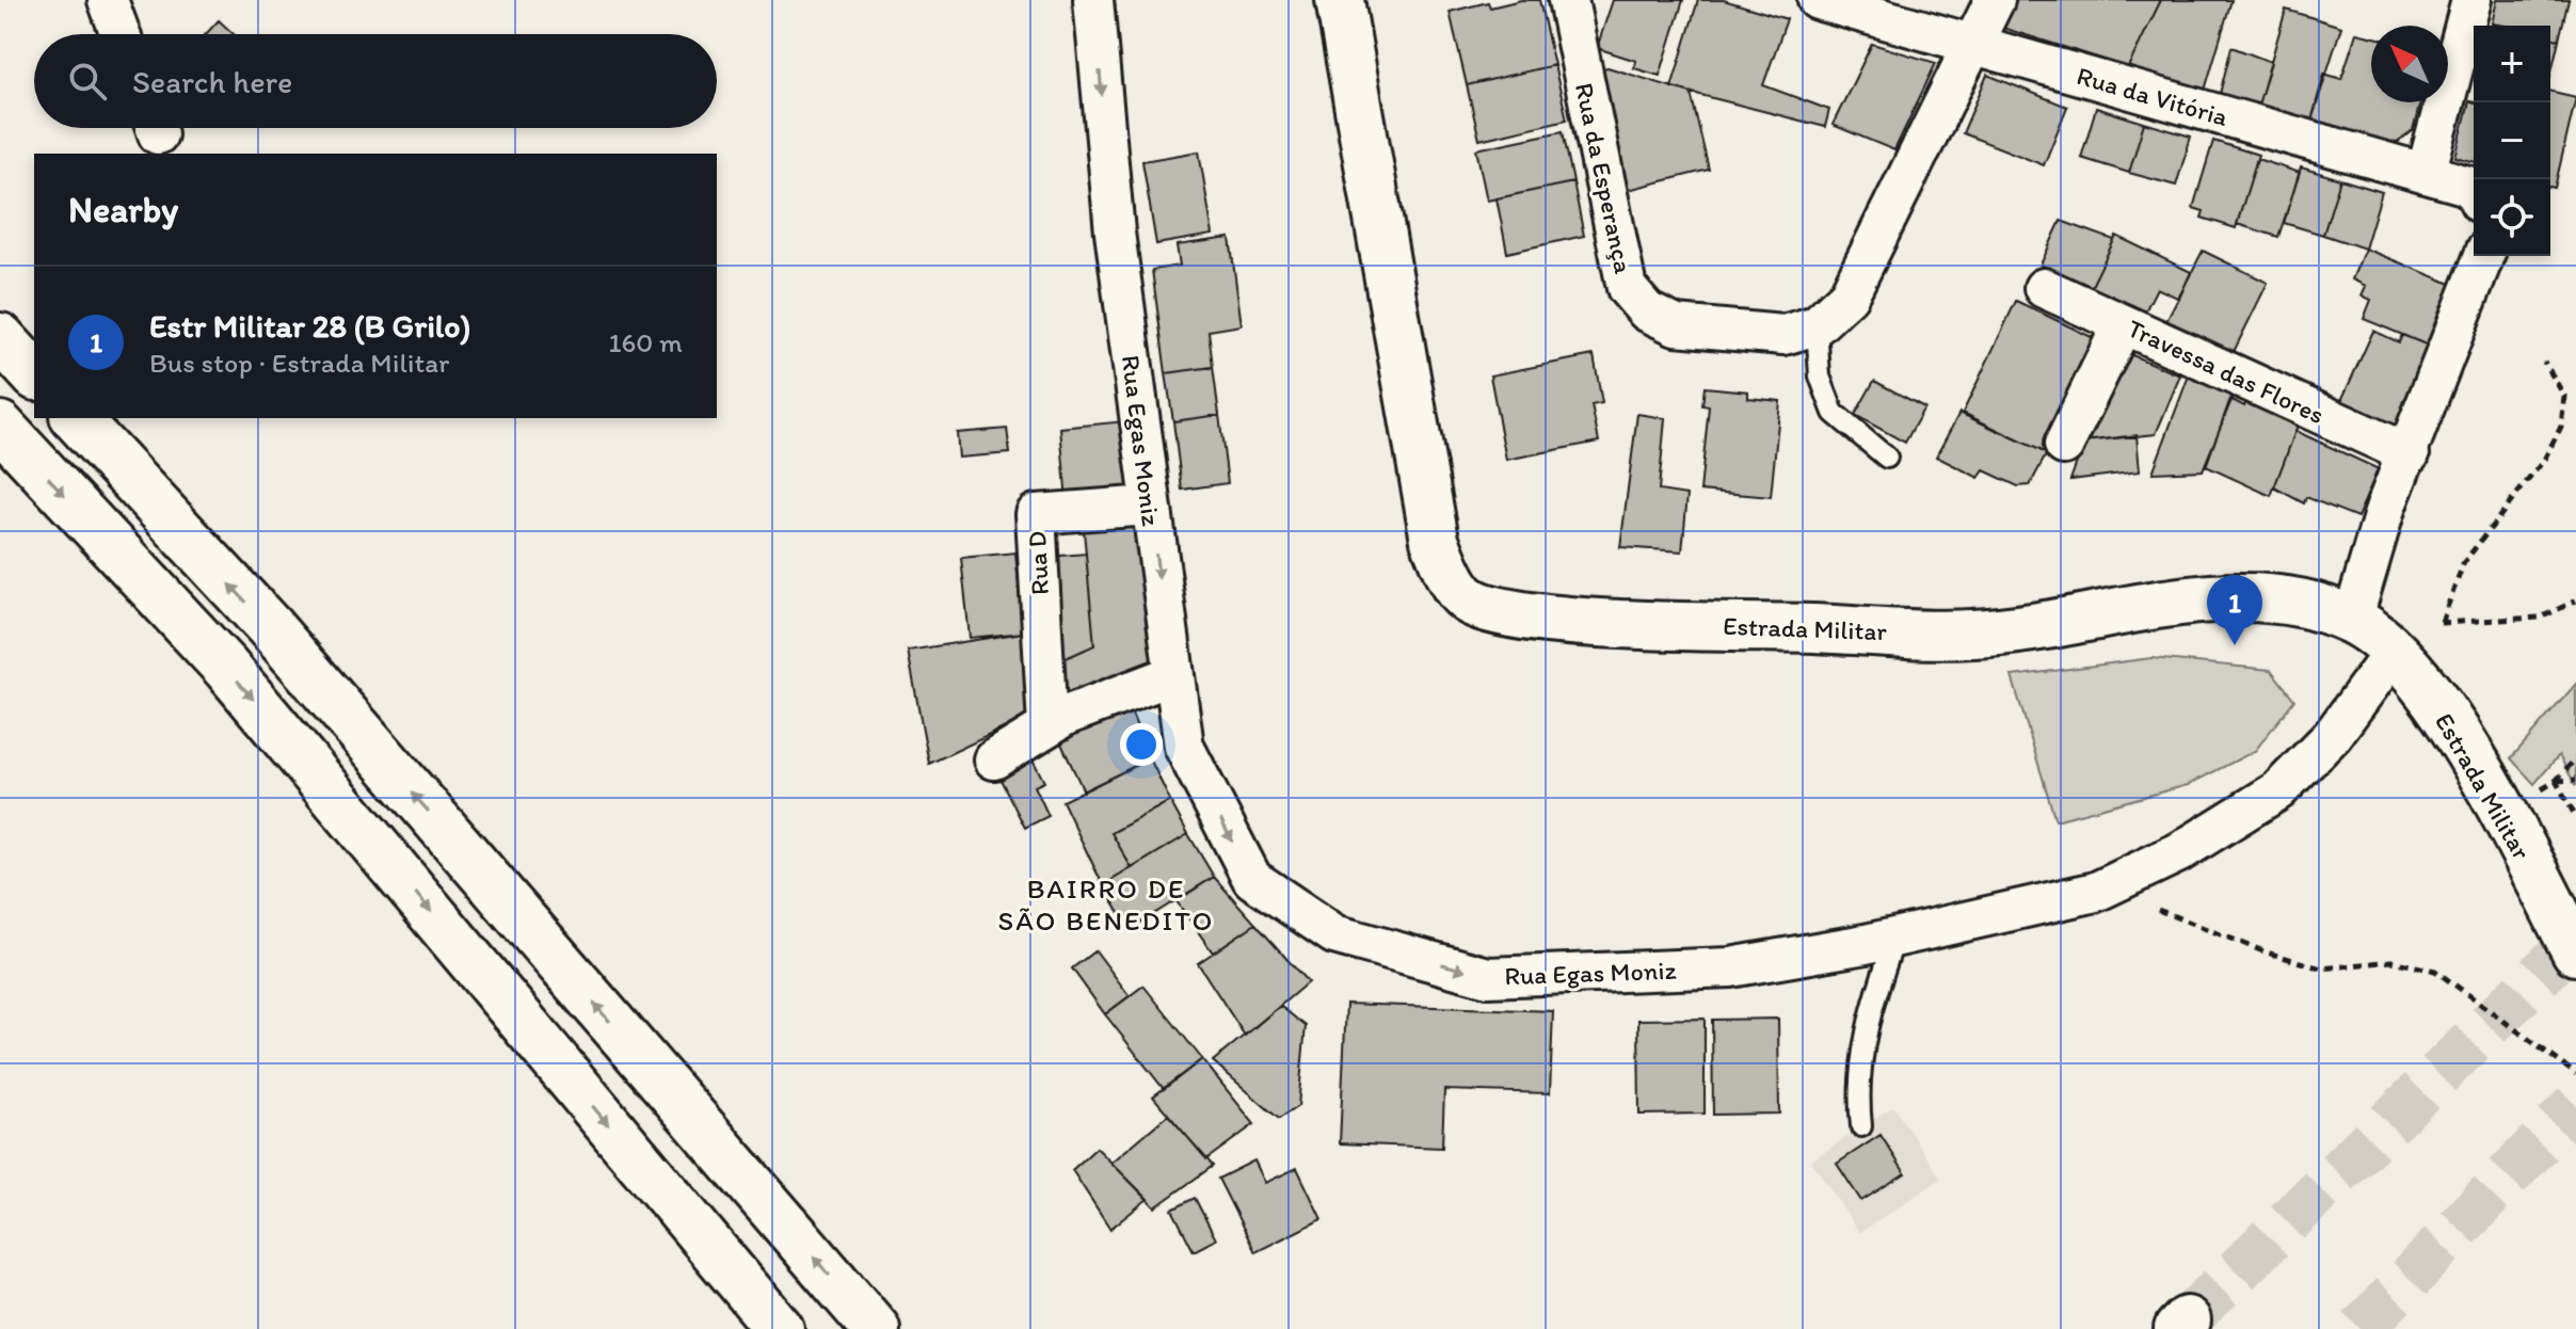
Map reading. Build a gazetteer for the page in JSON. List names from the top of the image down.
{
  "streets": {
    "main road": ["Estrada Militar"],
    "street": [
      "Rua da Vitória",
      "Rua da Esperança",
      "Travessa das Flores",
      "Rua Egas Moniz",
      "Rua D"
    ]
  },
  "crossings": [
    ["Rua Egas Moniz", "Rua D"],
    ["Rua Egas Moniz", "Estrada Militar"]
  ],
  "districts": ["BAIRRO DE SÃO BENEDITO"],
  "north": "top left",
  "page": {
    "map_buttons": ["+", "−"],
    "search": "Search here",
    "heading": "Nearby",
    "list": [
      {
        "mark": "1",
        "name": "Estr Militar 28 (B Grilo)",
        "note": "Bus stop · Estrada Militar",
        "value": "160 m"
      }
    ],
    "pins": "1"
  }
}
